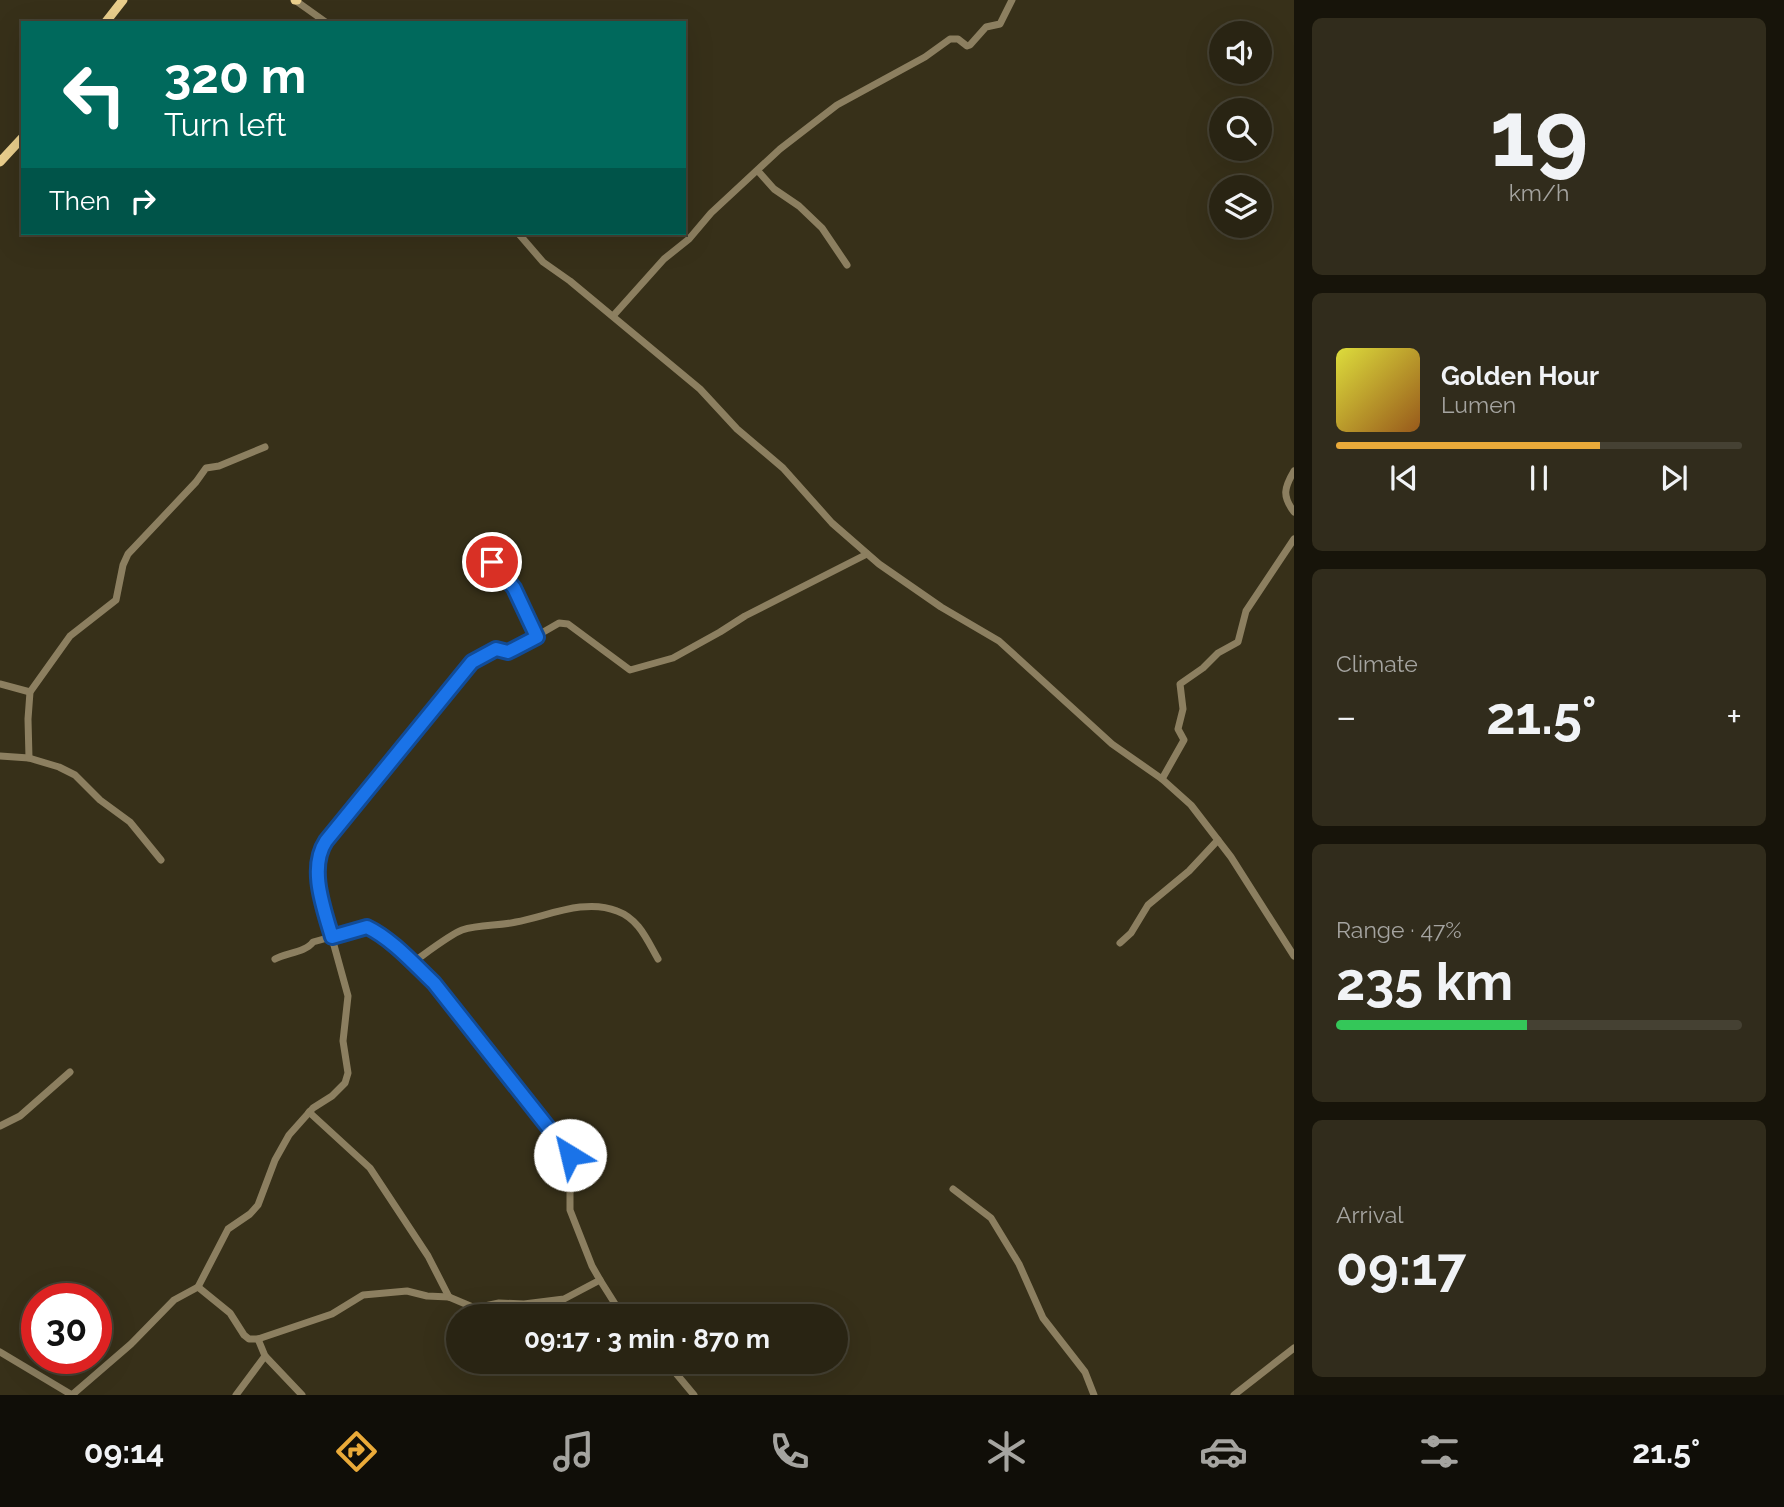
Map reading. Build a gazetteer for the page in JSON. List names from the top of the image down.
{
  "page": {
    "tile": [
      ["19", "km/h"],
      "Climate",
      ["Range · 47%", "235 km"],
      ["Arrival", "09:17"]
    ],
    "turn": ["320 m", "Turn left"],
    "then": "Then",
    "song": ["Golden Hour", "Lumen"],
    "heat": ["−", "21.5°", "+"],
    "limit": "30",
    "trip": "09:17 · 3 min · 870 m",
    "tabs": ["09:14", "21.5°"]
  }
}
